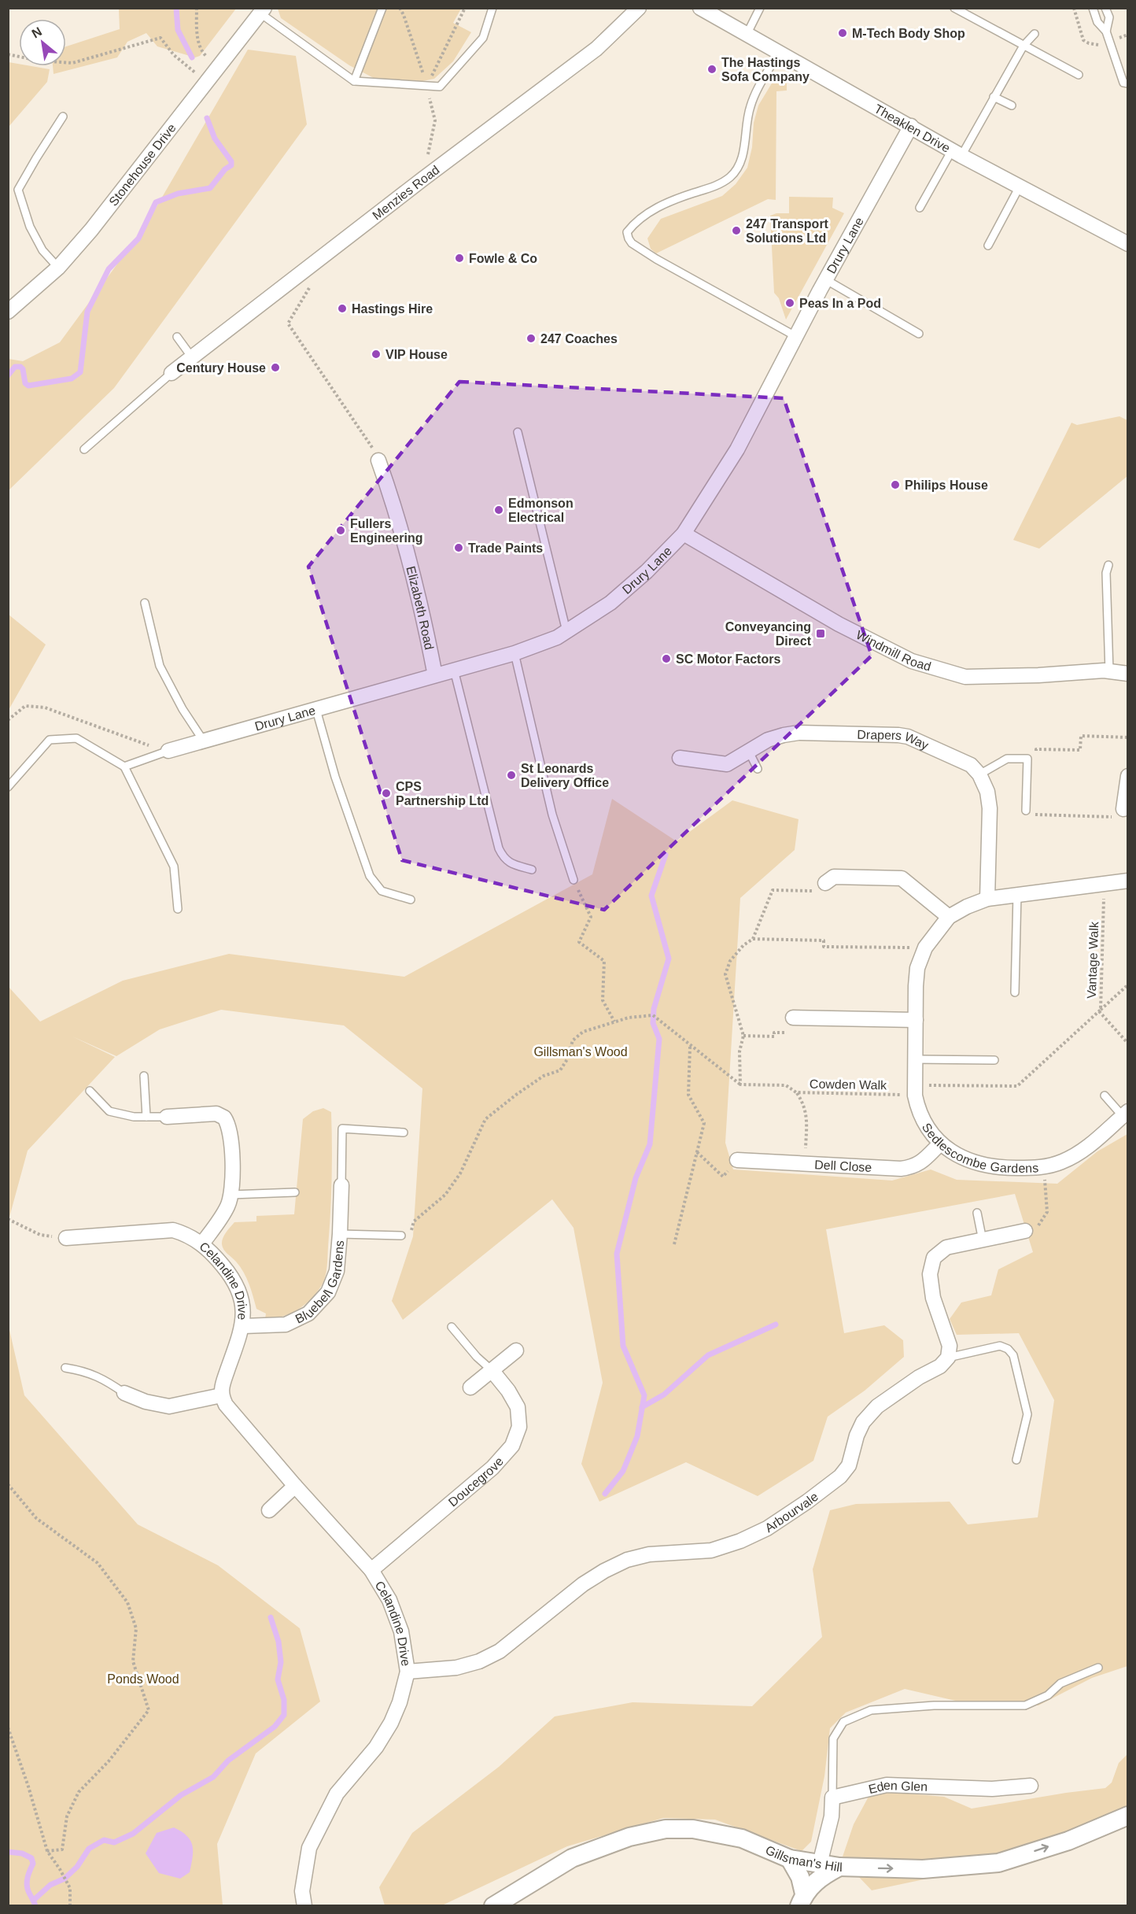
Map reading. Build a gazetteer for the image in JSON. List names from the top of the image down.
{
  "streets": {
    "street": [
      "Theaklen Drive",
      "Stonehouse Drive",
      "Menzies Road",
      "Drury Lane",
      "Elizabeth Road",
      "Windmill Road",
      "Drapers Way",
      "Sedlescombe Gardens",
      "Dell Close",
      "Bluebell Gardens",
      "Celandine Drive",
      "Doucegrove",
      "Arbourvale",
      "Eden Glen",
      "Gillsman's Hill"
    ],
    "path": ["Vantage Walk", "Cowden Walk"]
  },
  "crossings": [
    ["Theaklen Drive", "Drury Lane"],
    ["Drury Lane", "Elizabeth Road"],
    ["Drury Lane", "Windmill Road"],
    ["Vantage Walk", "Cowden Walk"],
    ["Vantage Walk", "Sedlescombe Gardens"],
    ["Cowden Walk", "Sedlescombe Gardens"],
    ["Sedlescombe Gardens", "Dell Close"],
    ["Bluebell Gardens", "Celandine Drive"],
    ["Celandine Drive", "Doucegrove"],
    ["Celandine Drive", "Arbourvale"]
  ],
  "one_way": ["Gillsman's Hill"],
  "parks": ["Gillsman's Wood", "Ponds Wood"],
  "places": {
    "other": [
      "M-Tech Body Shop",
      "The Hastings Sofa Company",
      "247 Transport Solutions Ltd",
      "Fowle & Co",
      "Peas In a Pod",
      "Hastings Hire",
      "247 Coaches",
      "VIP House",
      "Century House",
      "Philips House",
      "Edmonson Electrical",
      "Fullers Engineering",
      "Trade Paints",
      "SC Motor Factors",
      "St Leonards Delivery Office",
      "CPS Partnership Ltd"
    ],
    "transit": ["Conveyancing Direct"]
  },
  "north": "top left"
}
